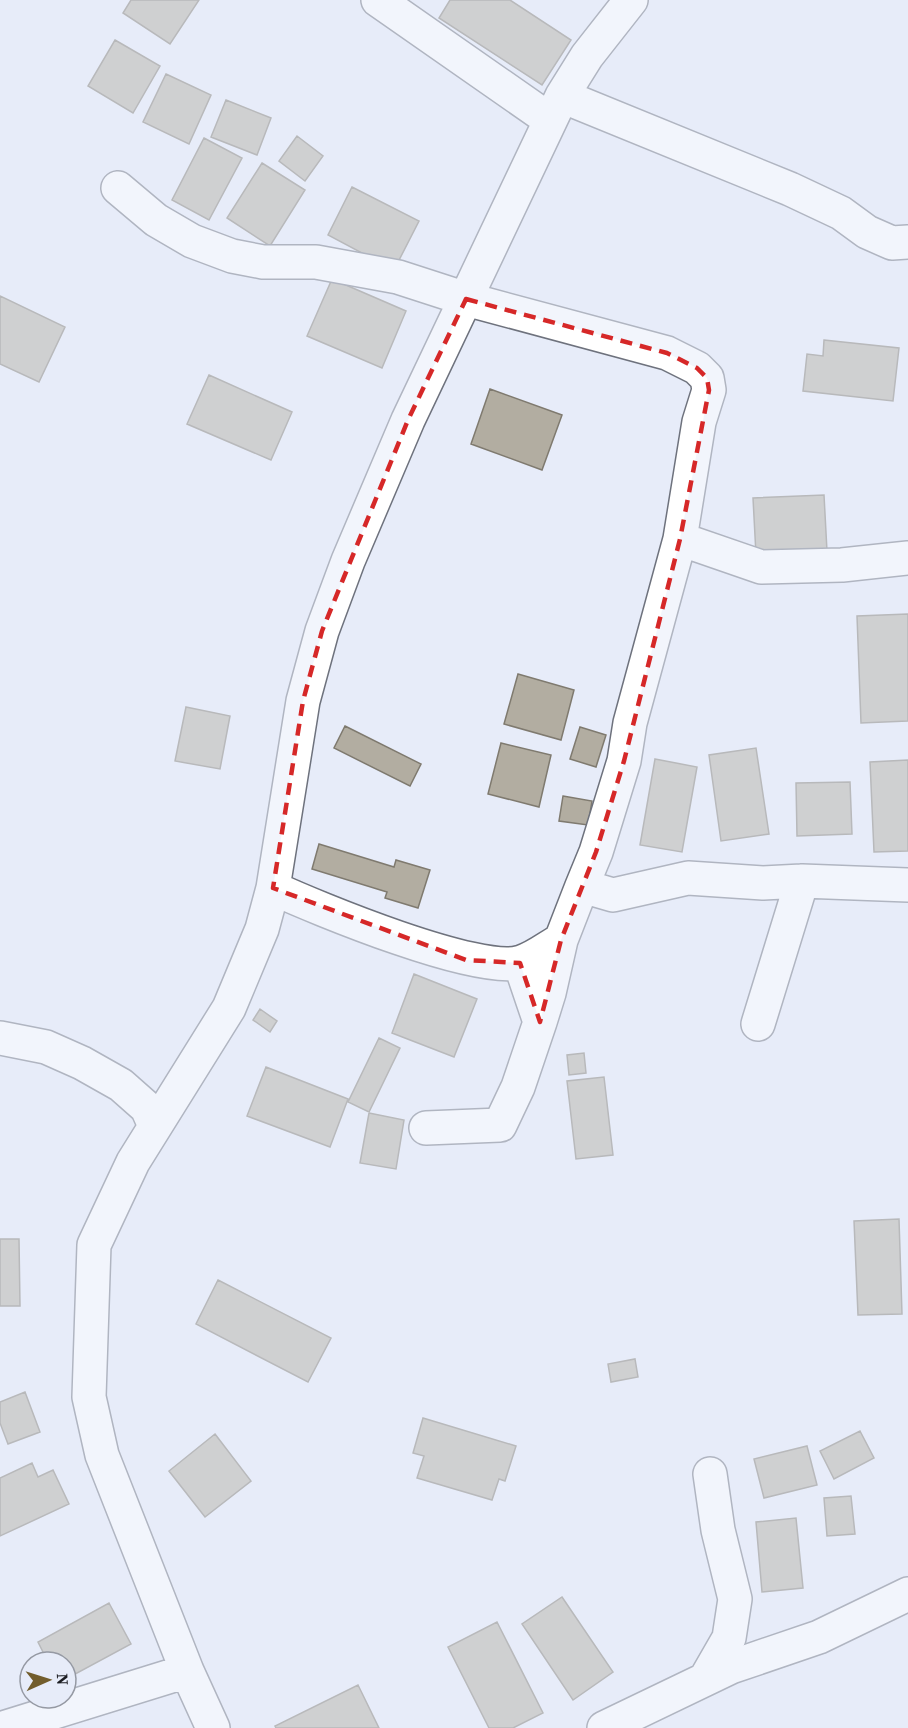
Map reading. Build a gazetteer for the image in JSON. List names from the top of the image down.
{
  "north": "right"
}
